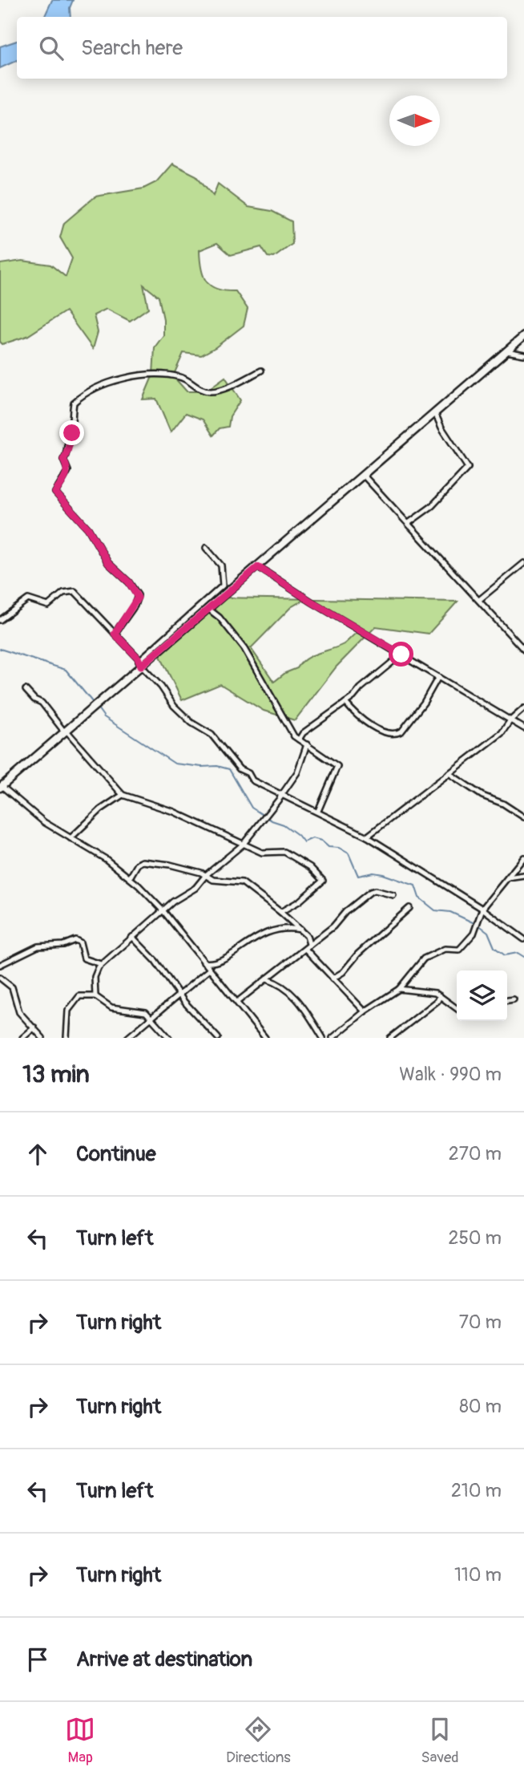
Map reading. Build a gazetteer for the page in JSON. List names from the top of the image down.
{
  "north": "right",
  "page": {
    "search": "Search here",
    "heading": ["13 min", "Walk · 990 m"],
    "list": [
      ["Continue", "270 m"],
      ["Turn left", "250 m"],
      ["Turn right", "70 m"],
      ["Turn right", "80 m"],
      ["Turn left", "210 m"],
      ["Turn right", "110 m"],
      "Arrive at destination"
    ],
    "nav": ["Map", "Directions", "Saved"]
  }
}
